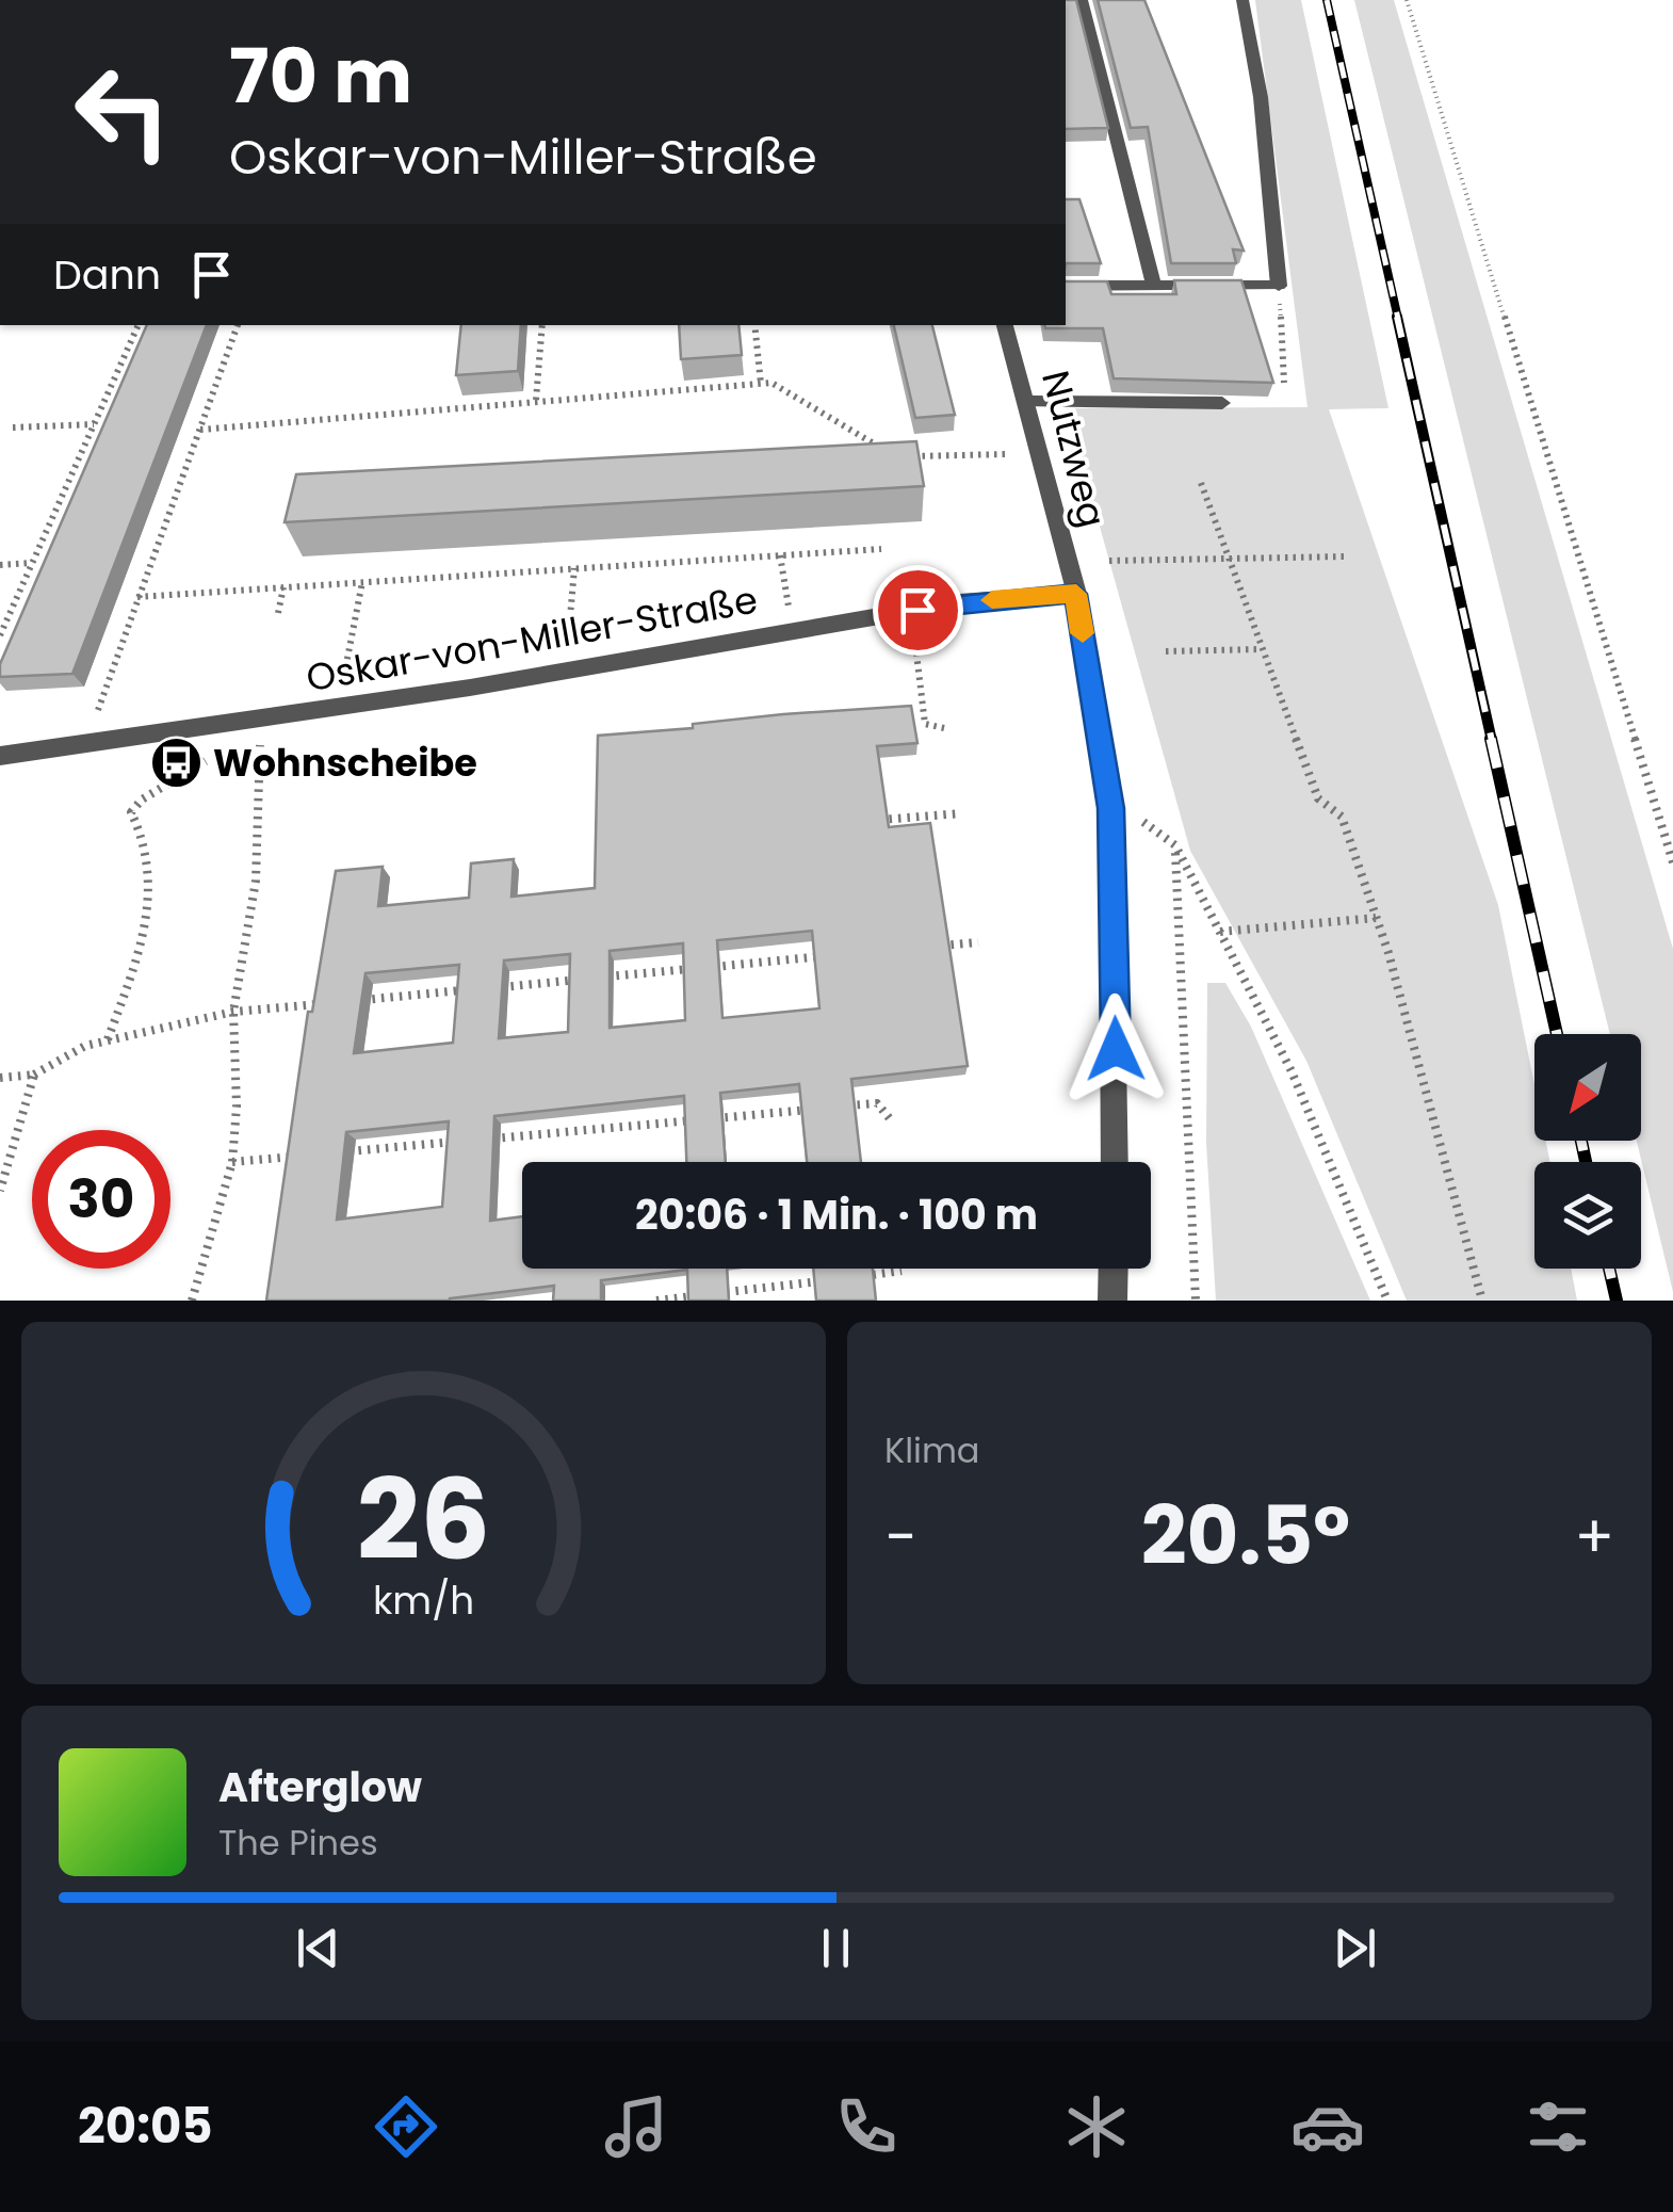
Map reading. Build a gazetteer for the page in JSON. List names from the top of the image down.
{
  "streets": {
    "street": ["Nutzweg", "Oskar-von-Miller-Straße"]
  },
  "crossings": [
    ["Nutzweg", "Oskar-von-Miller-Straße"]
  ],
  "places": {
    "bus stop": ["Wohnscheibe"]
  },
  "north": "bottom left",
  "page": {
    "turn": ["70 m", "Oskar-von-Miller-Straße"],
    "then": "Dann",
    "limit": "30",
    "trip": "20:06 · 1 Min. · 100 m",
    "tile": "Klima",
    "heat": ["−", "20.5°", "+"],
    "song": ["Afterglow", "The Pines"],
    "tabs": "20:05",
    "gauge": ["26", "km/h"]
  }
}
